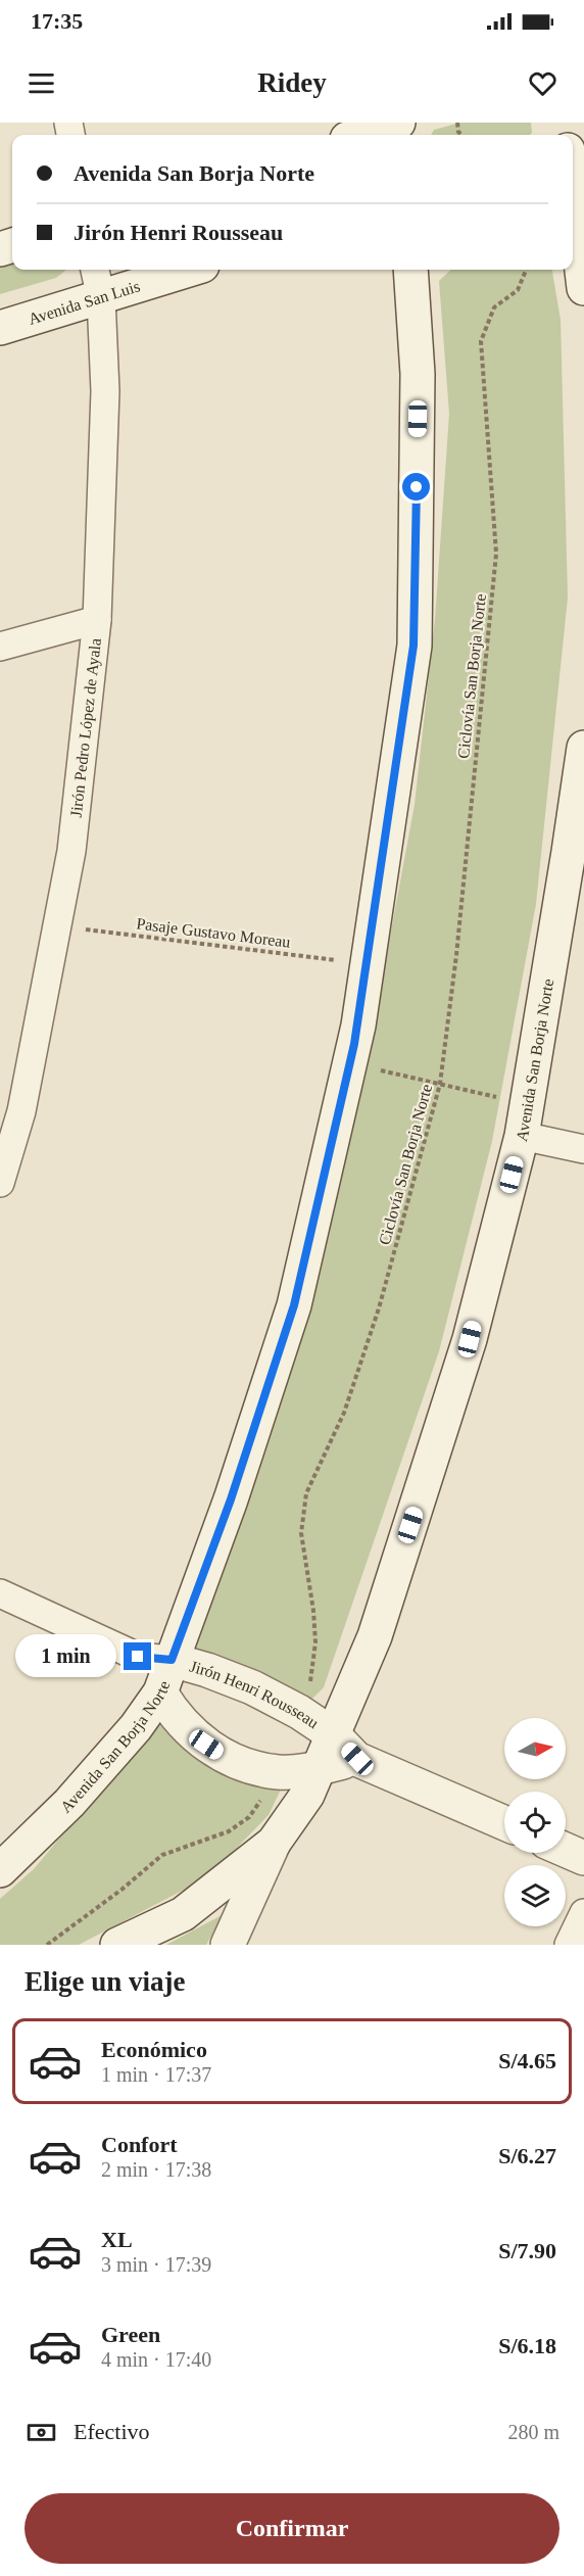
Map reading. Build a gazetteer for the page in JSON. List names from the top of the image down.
{
  "streets": {
    "main road": ["Avenida San Luis", "Avenida San Borja Norte", "Jirón Henri Rousseau"],
    "street": ["Jirón Pedro López de Ayala"],
    "path": ["Ciclovía San Borja Norte", "Pasaje Gustavo Moreau"]
  },
  "crossings": [
    ["Avenida San Luis", "Jirón Pedro López de Ayala"],
    ["Ciclovía San Borja Norte", "Jirón Henri Rousseau"],
    ["Jirón Pedro López de Ayala", "Pasaje Gustavo Moreau"],
    ["Pasaje Gustavo Moreau", "Avenida San Borja Norte"],
    ["Avenida San Borja Norte", "Jirón Henri Rousseau"]
  ],
  "north": "right",
  "page": {
    "status": "17:35",
    "header": "Ridey",
    "banner": ["Avenida San Borja Norte", "Jirón Henri Rousseau"],
    "bubble": "1 min",
    "heading": "Elige un viaje",
    "list": [
      {
        "name": "Económico",
        "note": "1 min · 17:37",
        "value": "S/4.65"
      },
      {
        "name": "Confort",
        "note": "2 min · 17:38",
        "value": "S/6.27"
      },
      {
        "name": "XL",
        "note": "3 min · 17:39",
        "value": "S/7.90"
      },
      {
        "name": "Green",
        "note": "4 min · 17:40",
        "value": "S/6.18"
      }
    ],
    "pay": ["Efectivo", "280 m"],
    "buttons": "Confirmar"
  }
}
